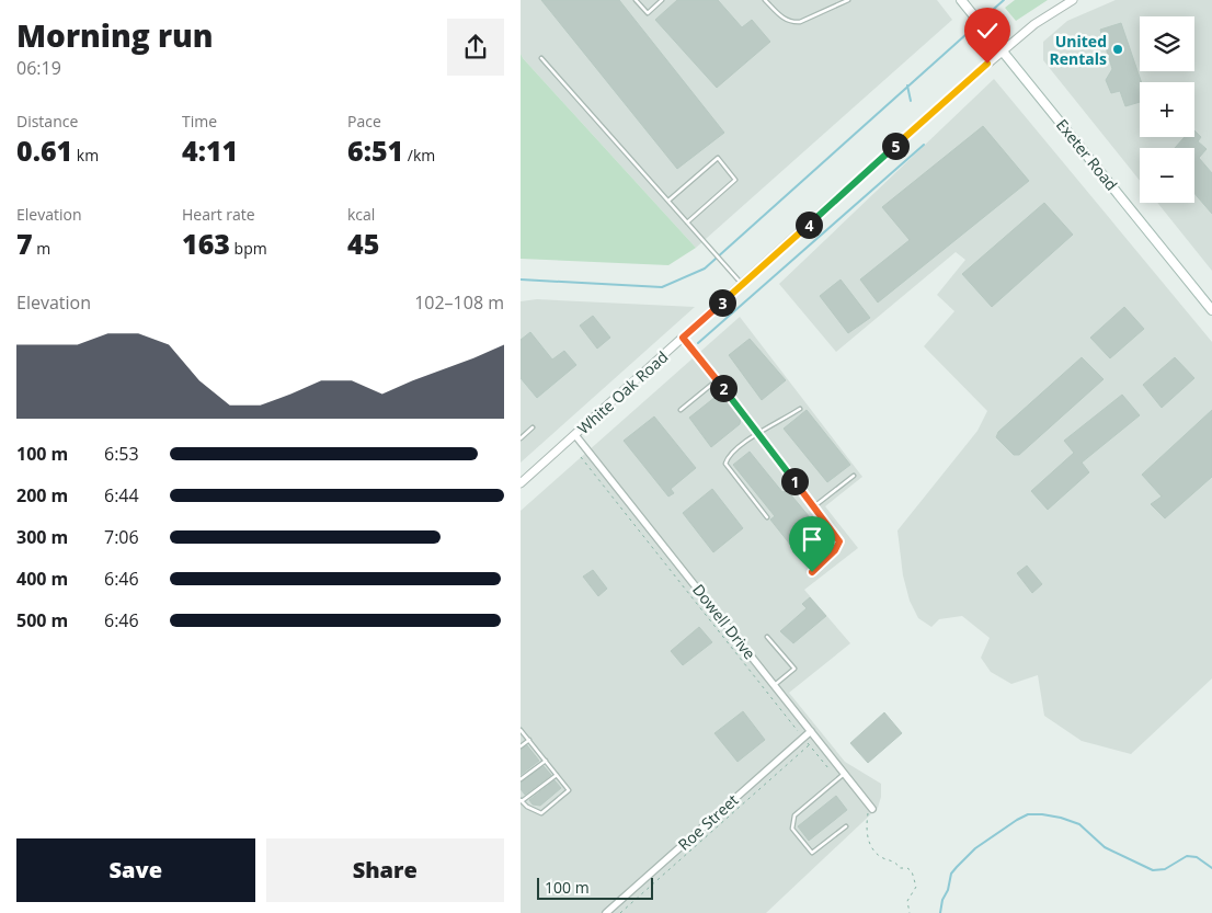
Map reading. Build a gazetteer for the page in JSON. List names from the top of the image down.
{
  "streets": {
    "main road": ["Exeter Road"],
    "street": ["White Oak Road", "Dowell Drive", "Roe Street"]
  },
  "crossings": [
    ["Exeter Road", "White Oak Road"],
    ["White Oak Road", "Dowell Drive"],
    ["Dowell Drive", "Roe Street"]
  ],
  "places": ["United Rentals"],
  "scale_bar": "100 m",
  "page": {
    "heading": ["Morning run", "06:19"],
    "map_buttons": ["+", "−"],
    "stats": [
      ["Distance", "0.61 km"],
      ["Time", "4:11"],
      ["Pace", "6:51 /km"],
      ["Elevation", "7 m"],
      ["Heart rate", "163 bpm"],
      ["kcal", "45"]
    ],
    "pins": [
      "5",
      "4",
      "3",
      "2",
      "1"
    ],
    "chart": ["Elevation", "102–108 m"],
    "list": [
      {
        "name": "100 m",
        "note": "6:53"
      },
      {
        "name": "200 m",
        "note": "6:44"
      },
      {
        "name": "300 m",
        "note": "7:06"
      },
      {
        "name": "400 m",
        "note": "6:46"
      },
      {
        "name": "500 m",
        "note": "6:46"
      }
    ],
    "buttons": ["Save", "Share"],
    "scale": "100 m"
  }
}
